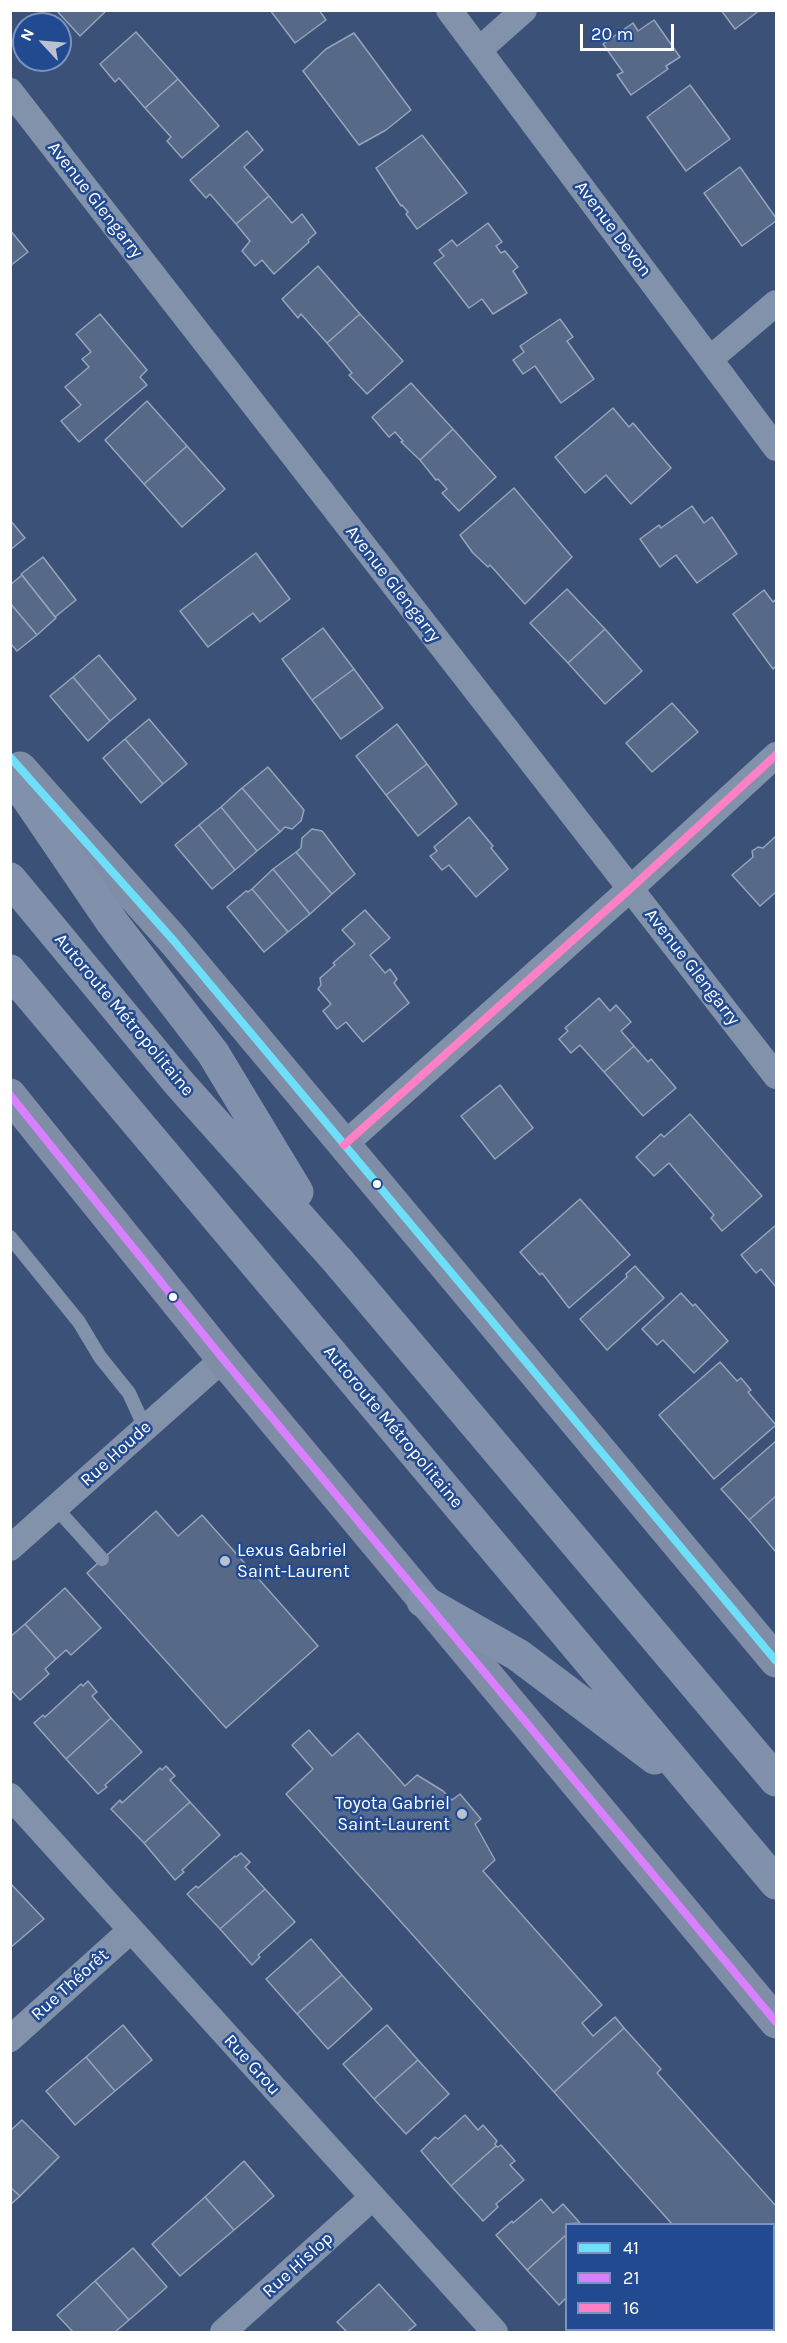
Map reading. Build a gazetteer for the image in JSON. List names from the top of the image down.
{
  "streets": {
    "highway": ["Autoroute Métropolitaine"],
    "street": [
      "Avenue Glengarry",
      "Avenue Devon",
      "Rue Houde",
      "Rue Théorêt",
      "Rue Grou",
      "Rue Hislop"
    ]
  },
  "crossings": [
    ["Rue Théorêt", "Rue Grou"],
    ["Rue Grou", "Rue Hislop"]
  ],
  "places": ["Lexus Gabriel Saint-Laurent", "Toyota Gabriel Saint-Laurent"],
  "lines": ["transit line 16", "transit line 41", "transit line 21"],
  "legend": ["41", "21", "16"],
  "scale_bar": "20 m",
  "north": "top left"
}
